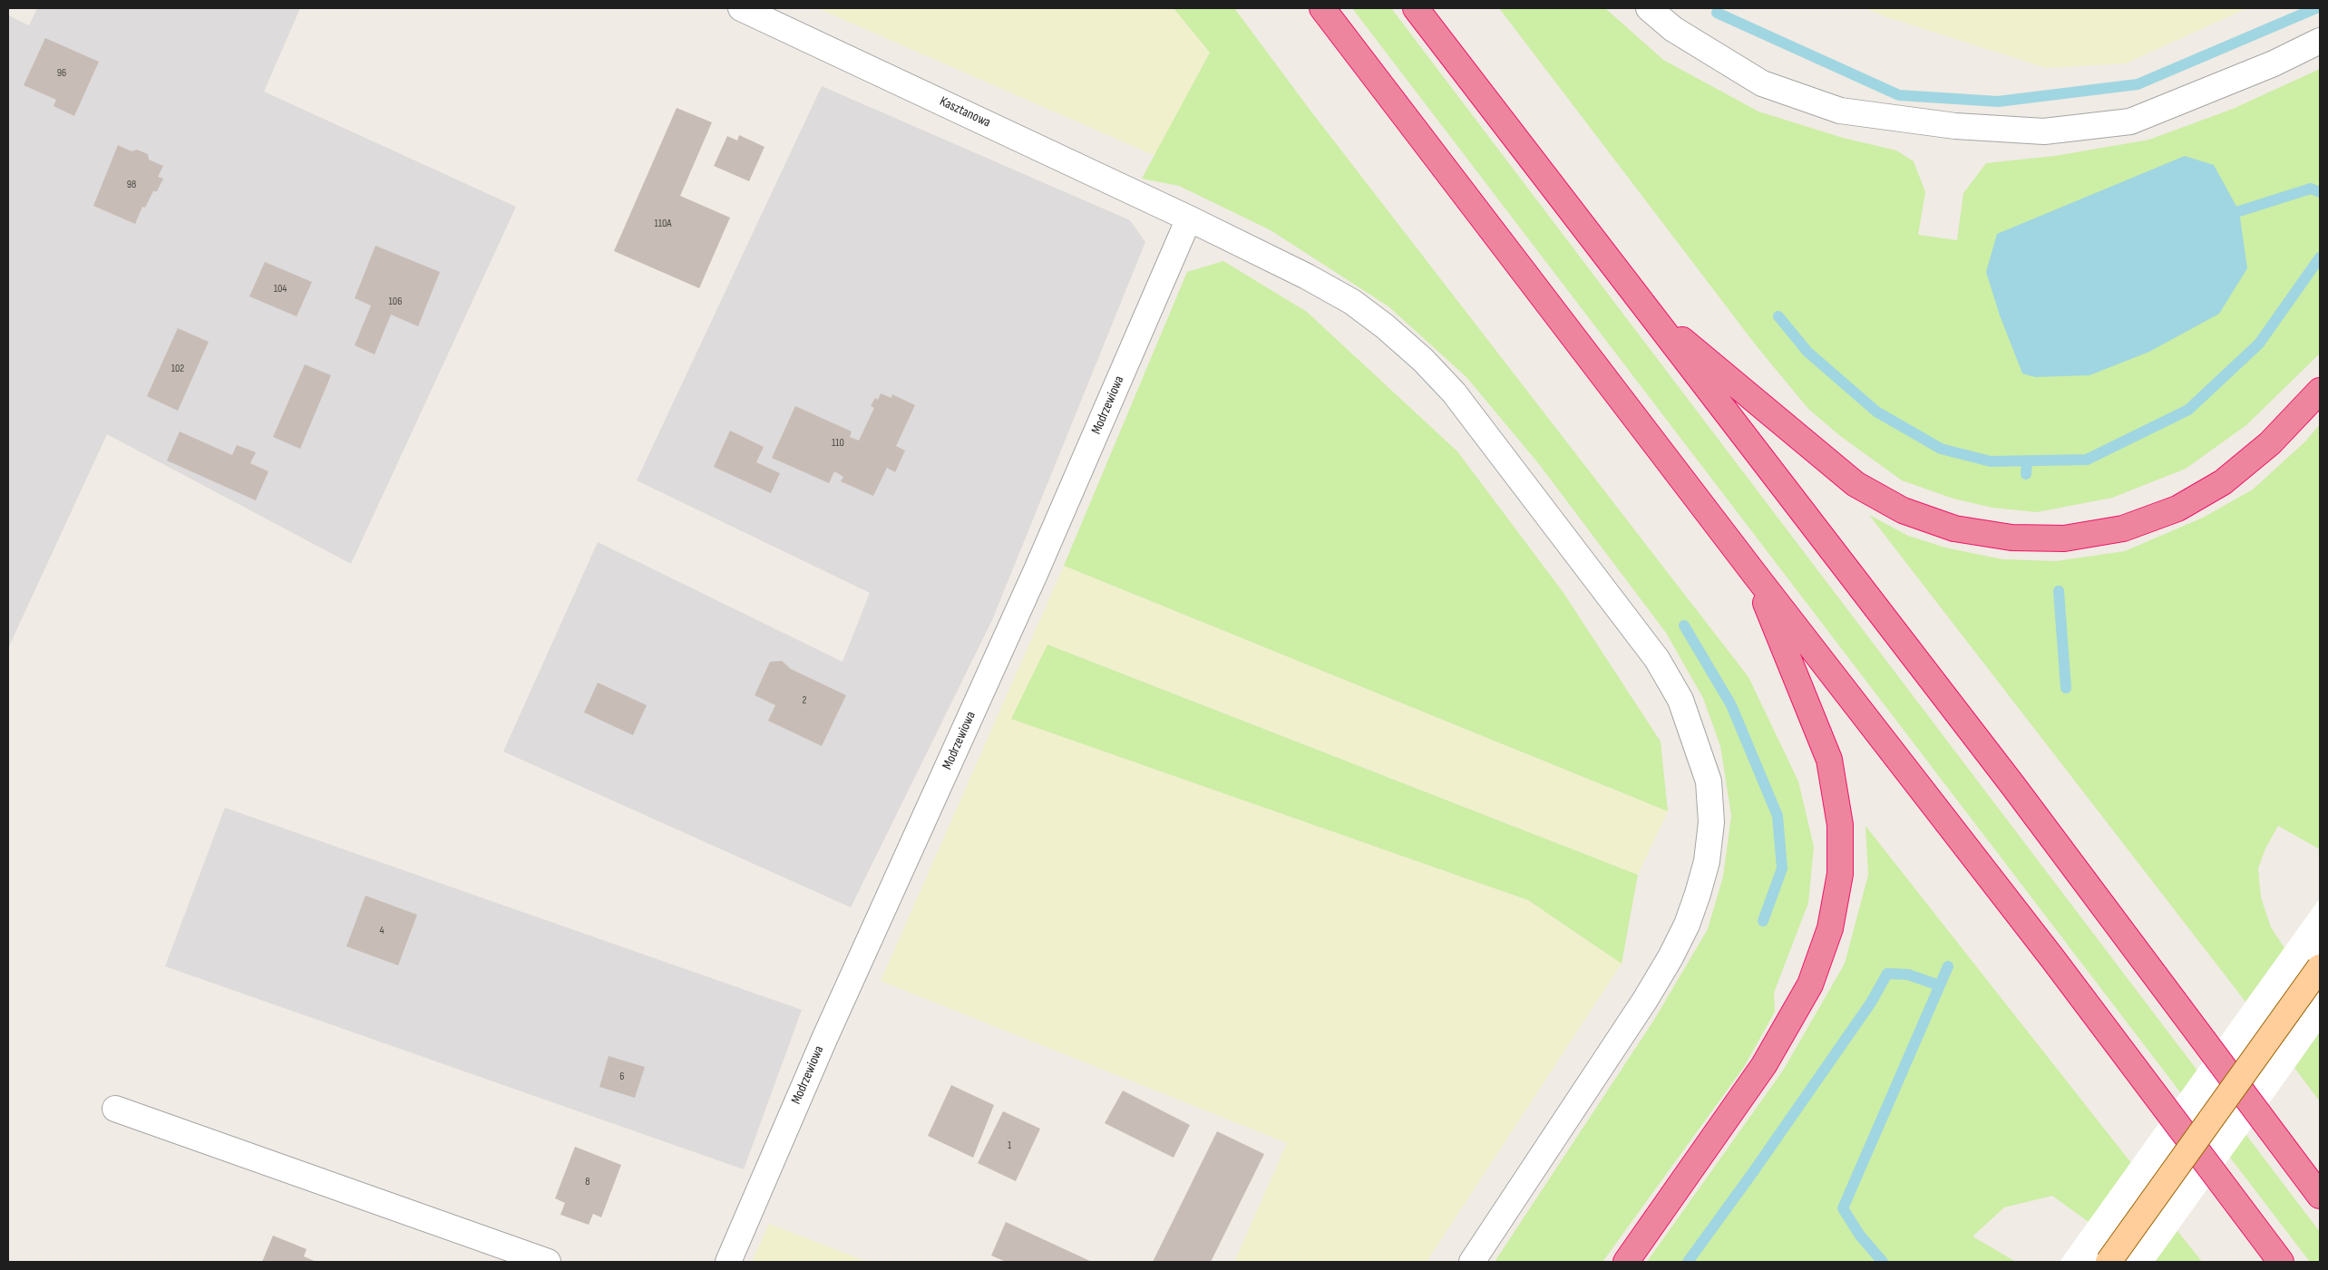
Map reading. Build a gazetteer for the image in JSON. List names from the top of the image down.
{
  "streets": {
    "street": ["Kasztanowa", "Modrzewiowa"]
  },
  "crossings": [
    ["Kasztanowa", "Modrzewiowa"]
  ],
  "house_numbers": [
    "96",
    "98",
    "110A",
    "104",
    "106",
    "102",
    "110",
    "2",
    "4",
    "6",
    "1",
    "8"
  ]
}
